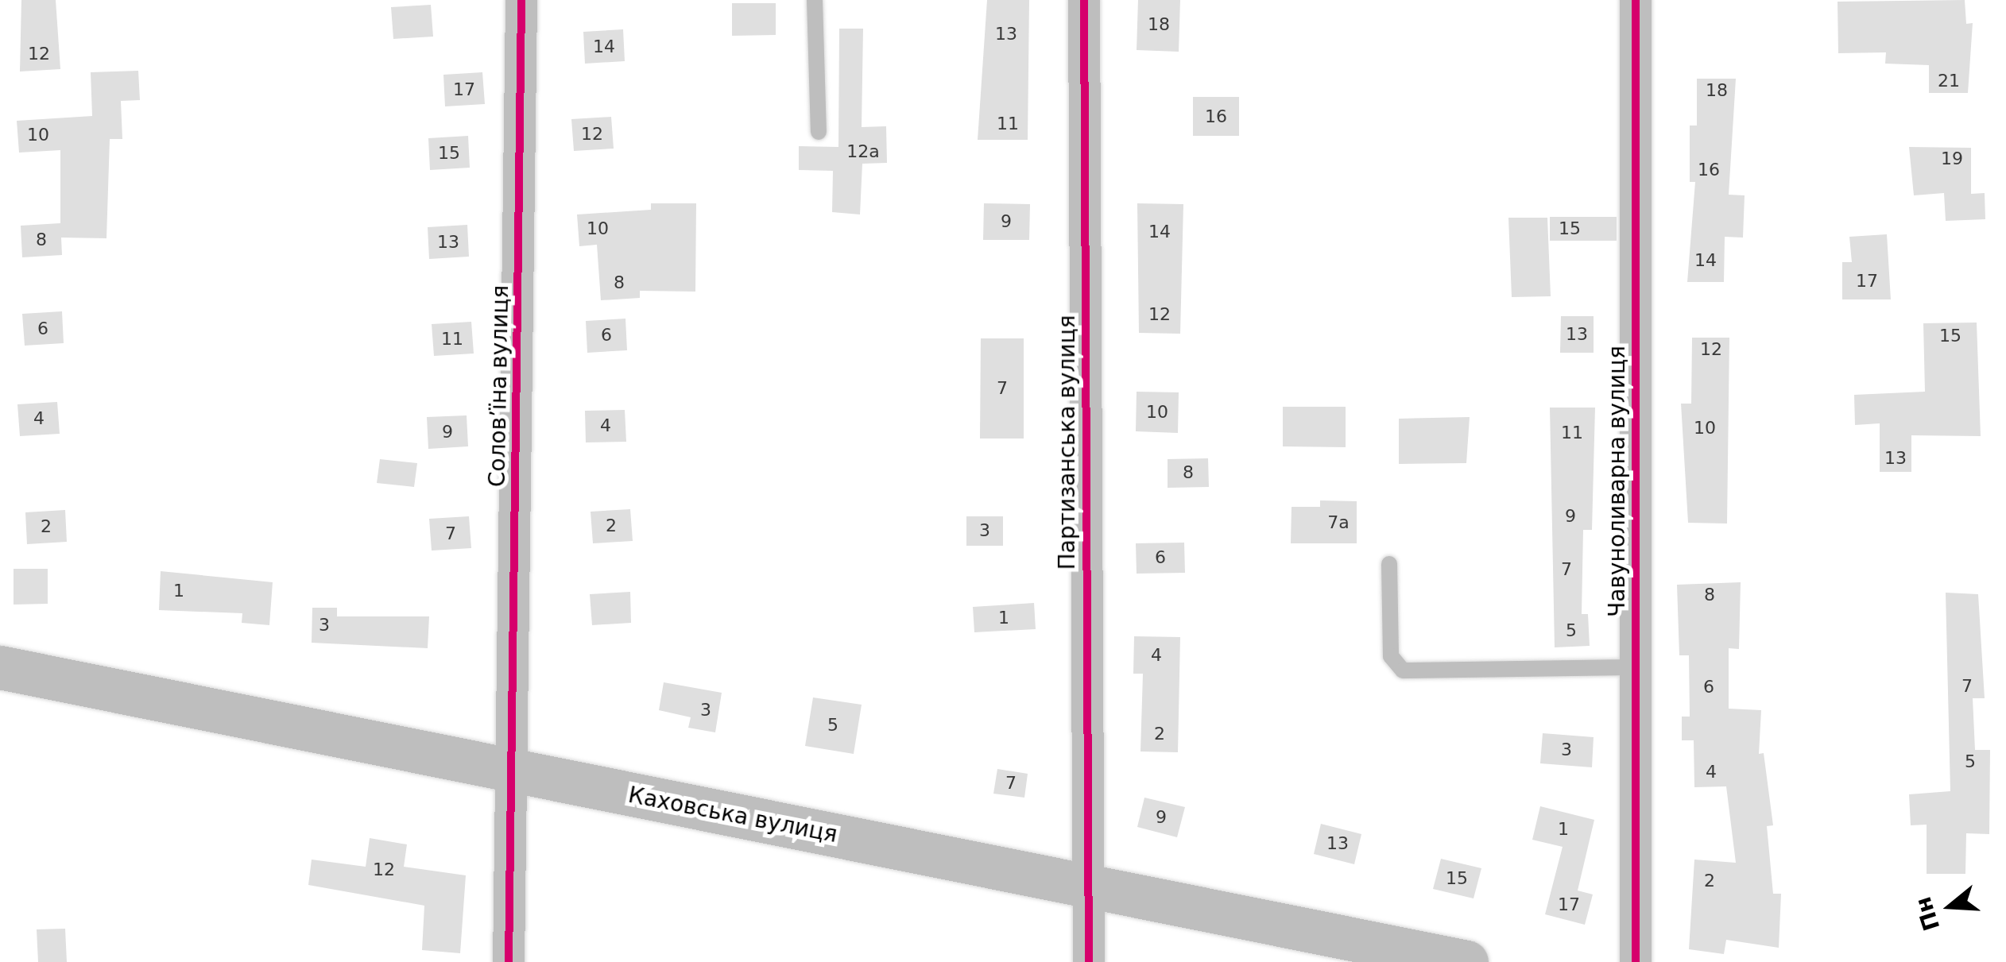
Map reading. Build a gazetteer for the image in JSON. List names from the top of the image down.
{
  "streets": {
    "main road": ["Каховська вулиця"],
    "street": ["Соловʼїна вулиця", "Партизанська вулиця", "Чавуноливарна вулиця"]
  },
  "crossings": [
    ["Соловʼїна вулиця", "Каховська вулиця"],
    ["Партизанська вулиця", "Каховська вулиця"]
  ],
  "house_numbers": [
    "18",
    "13",
    "14",
    "12",
    "21",
    "17",
    "18",
    "16",
    "11",
    "12",
    "10",
    "12а",
    "15",
    "19",
    "16",
    "9",
    "10",
    "15",
    "14",
    "8",
    "13",
    "14",
    "17",
    "8",
    "12",
    "6",
    "13",
    "6",
    "15",
    "11",
    "12",
    "7",
    "10",
    "4",
    "4",
    "10",
    "9",
    "11",
    "13",
    "8",
    "9",
    "7а",
    "2",
    "2",
    "3",
    "7",
    "6",
    "7",
    "1",
    "8",
    "1",
    "3",
    "5",
    "4",
    "7",
    "6",
    "3",
    "5",
    "2",
    "3",
    "5",
    "4",
    "7",
    "9",
    "1",
    "13",
    "12",
    "15",
    "2",
    "17"
  ],
  "north": "left"
}
